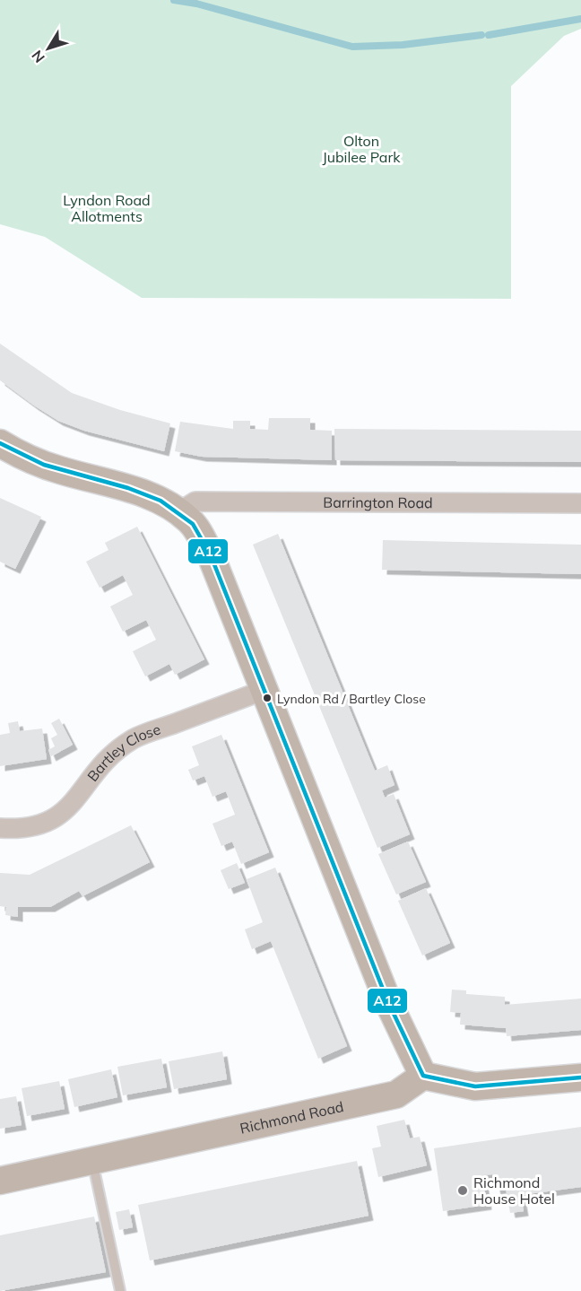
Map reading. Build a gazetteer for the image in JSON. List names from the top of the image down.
{
  "streets": {
    "street": ["Barrington Road", "Bartley Close", "Richmond Road"]
  },
  "parks": ["Olton Jubilee Park", "Lyndon Road Allotments"],
  "places": ["Lyndon Rd / Bartley Close", "Richmond House Hotel"],
  "lines": ["transit line A12"],
  "north": "bottom left"
}
